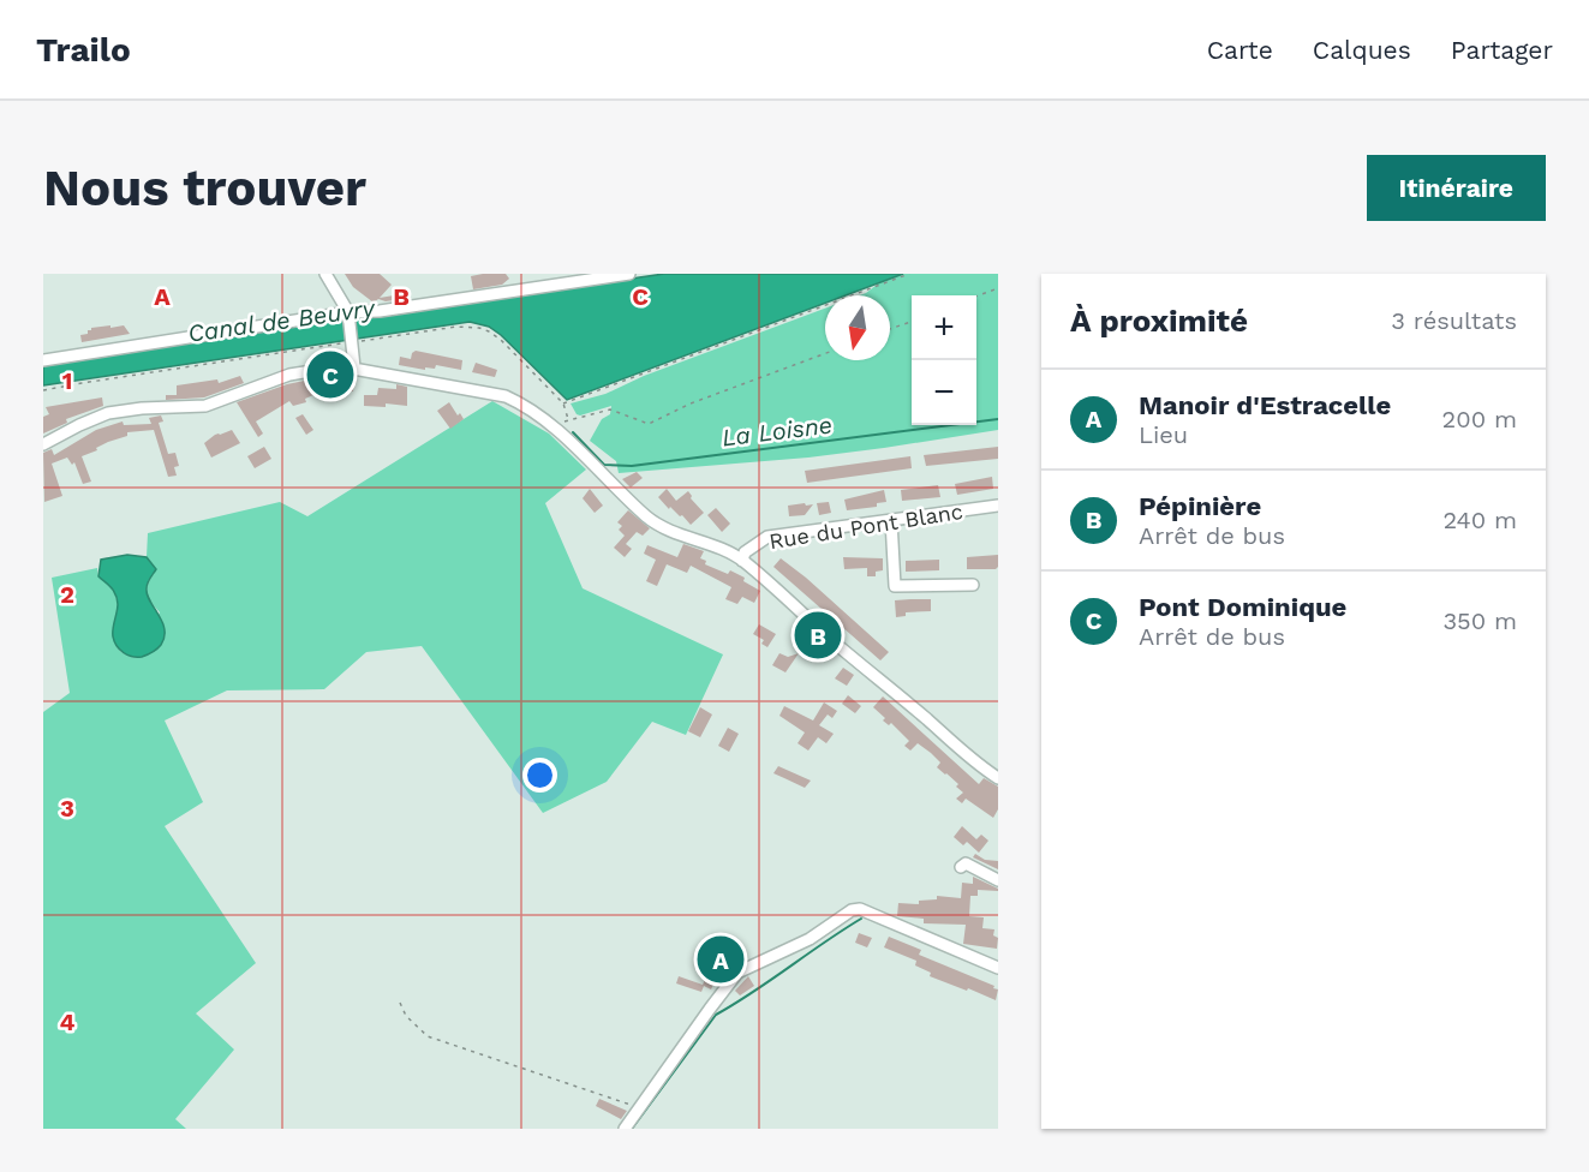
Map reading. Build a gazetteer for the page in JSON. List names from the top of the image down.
{
  "streets": {
    "street": ["Rue du Pont Blanc"]
  },
  "water": ["Canal de Beuvry", "La Loisne"],
  "north": "bottom",
  "page": {
    "header": "Trailo",
    "nav": ["Carte", "Calques", "Partager"],
    "buttons": "Itinéraire",
    "title": "Nous trouver",
    "heading": ["À proximité", "3 résultats"],
    "map_buttons": ["+", "−"],
    "pins": ["C", "B", "A"],
    "list": [
      {
        "mark": "A",
        "name": "Manoir d'Estracelle",
        "note": "Lieu",
        "value": "200 m"
      },
      {
        "mark": "B",
        "name": "Pépinière",
        "note": "Arrêt de bus",
        "value": "240 m"
      },
      {
        "mark": "C",
        "name": "Pont Dominique",
        "note": "Arrêt de bus",
        "value": "350 m"
      }
    ]
  },
  "grid": {
    "columns": ["A", "B", "C"],
    "rows": [
      "1",
      "2",
      "3",
      "4"
    ]
  }
}
